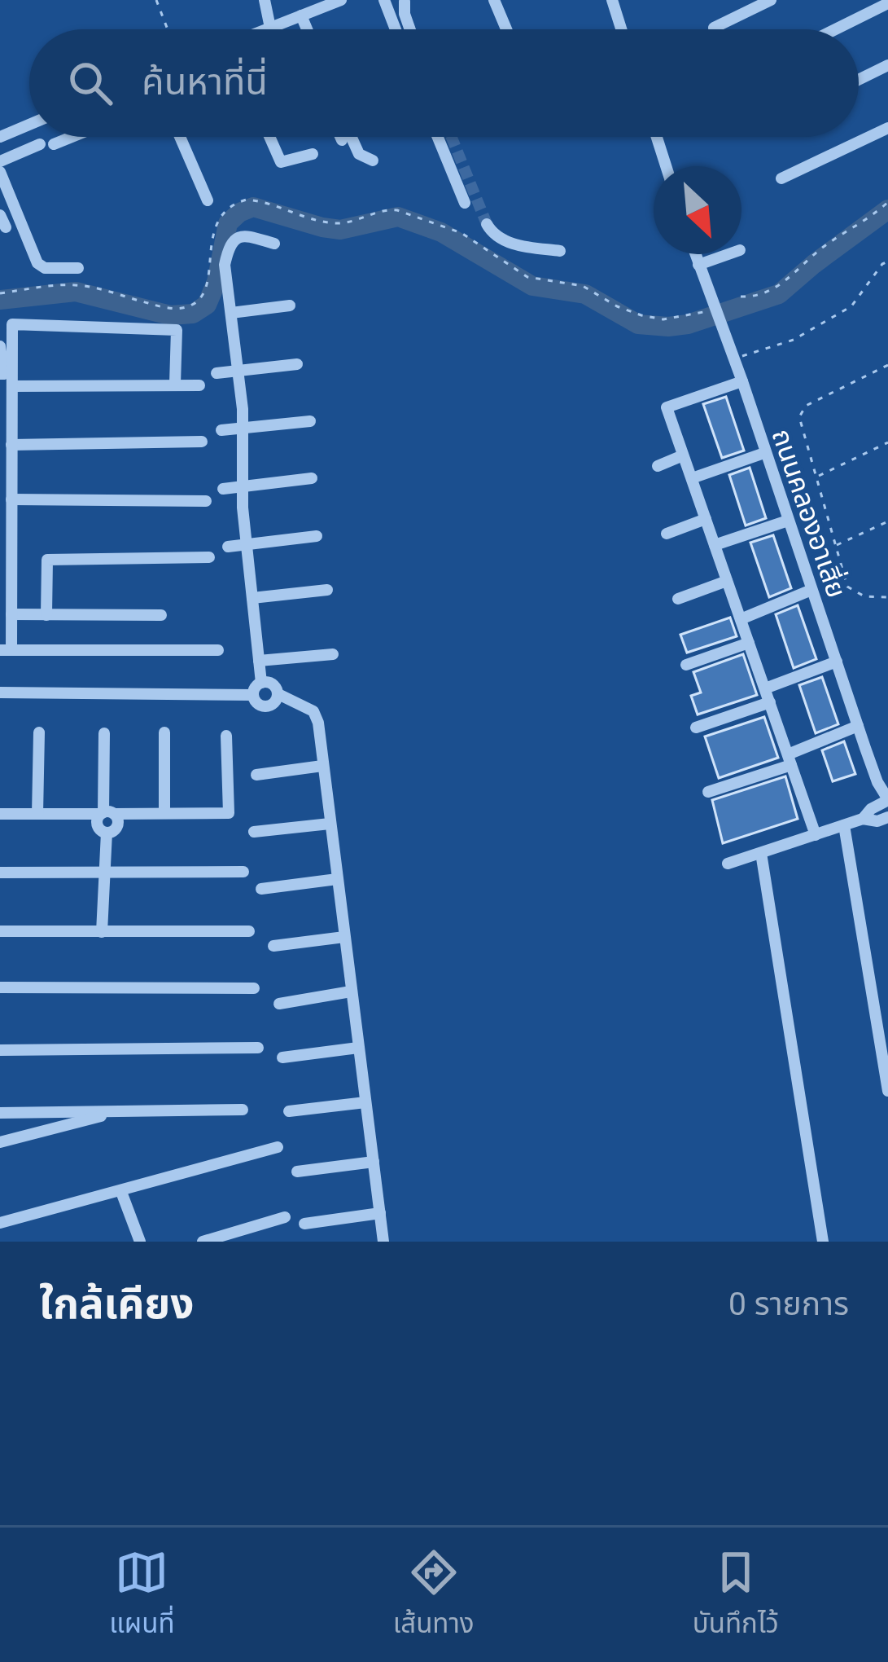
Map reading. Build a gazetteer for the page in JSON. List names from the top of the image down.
{
  "streets": {
    "street": ["ถนนคลองอาเสี่ย"]
  },
  "north": "bottom right",
  "page": {
    "search": "ค้นหาที่นี่",
    "heading": ["ใกล้เคียง", "0 รายการ"],
    "nav": ["แผนที่", "เส้นทาง", "บันทึกไว้"]
  }
}
